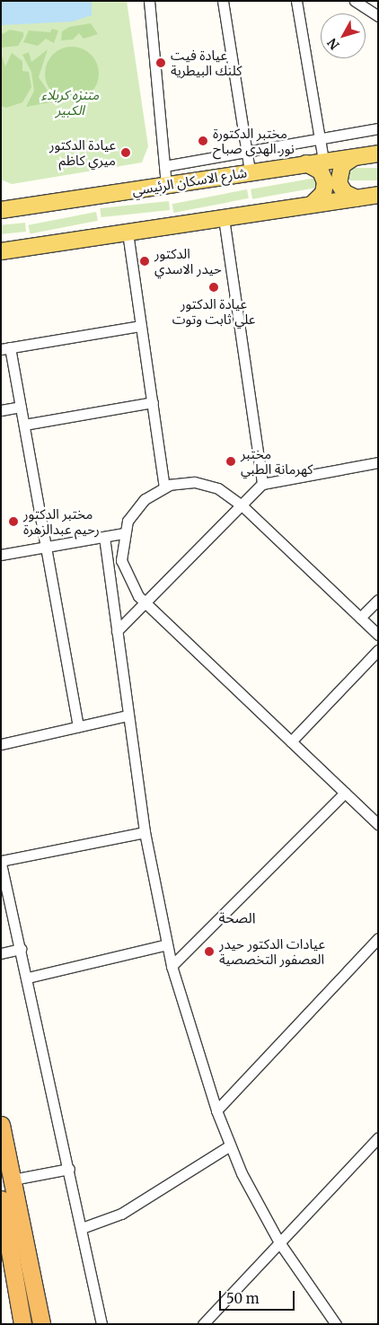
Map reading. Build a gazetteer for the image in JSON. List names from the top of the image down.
{
  "streets": {
    "main road": ["شارع الاسكان الرئيسي"]
  },
  "districts": ["الصحة"],
  "parks": ["متنزه كربلاء الكبير"],
  "places": [
    "عيادة فيت كلنك البيطرية",
    "مختبر الدكتورة نور الهدى صباح",
    "عيادة الدكتور ميري كاظم",
    "الدكتور حيدر الاسدي",
    "عيادة الدكتور علي ثابت وتوت",
    "مختبر كهرمانة الطبي",
    "مختبر الدكتور رحيم عبدالزهرة",
    "عيادات الدكتور حيدر العصفور التخصصية"
  ],
  "scale_bar": "50 m",
  "north": "bottom left"
}
